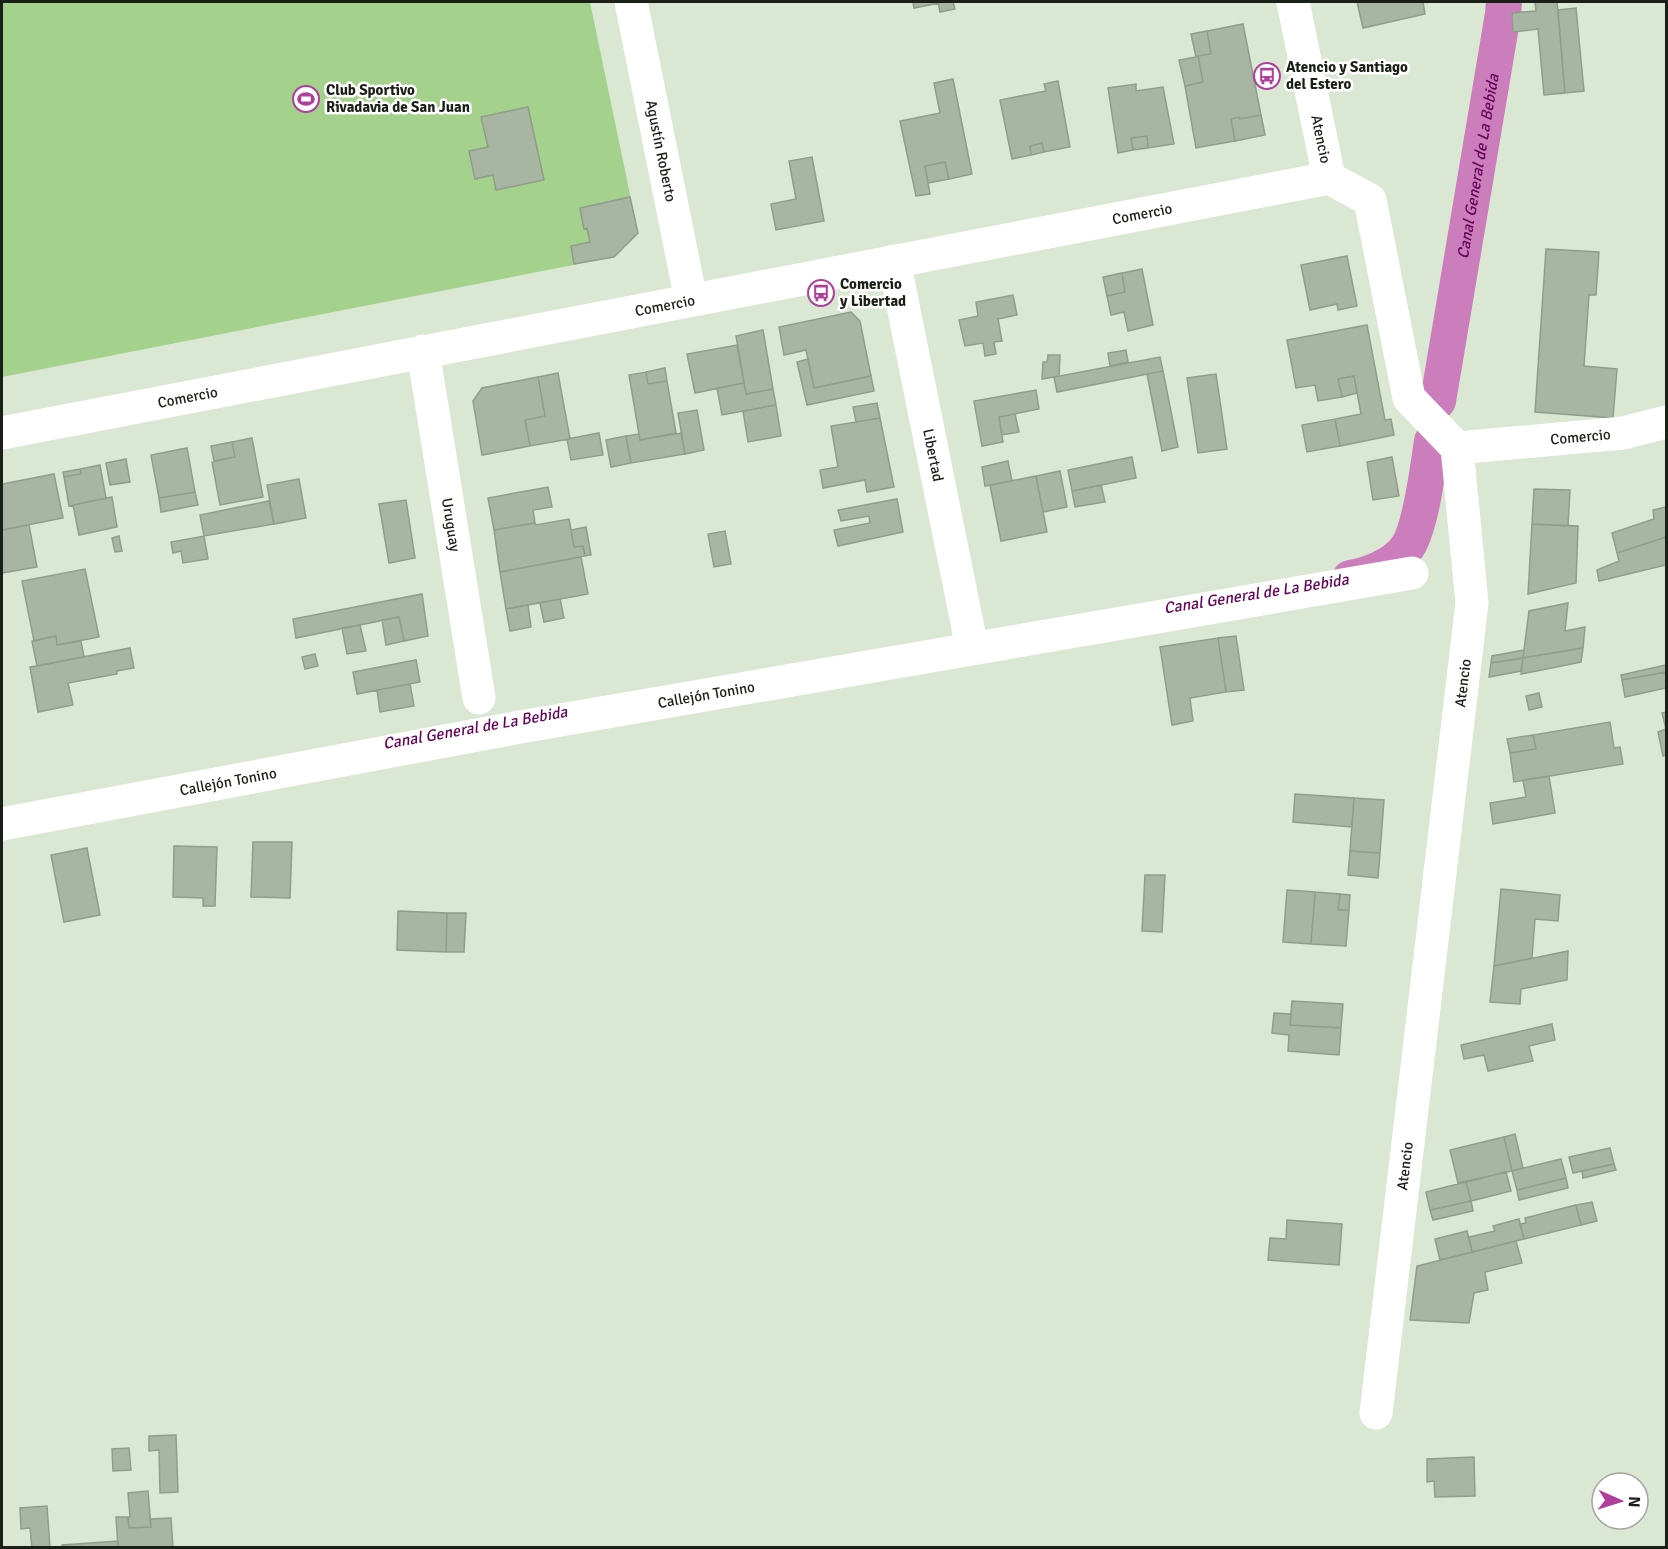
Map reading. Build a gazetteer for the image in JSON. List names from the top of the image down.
{
  "streets": {
    "street": [
      "Atencio",
      "Agustín Roberto",
      "Comercio",
      "Libertad",
      "Uruguay",
      "Callejón Tonino"
    ]
  },
  "crossings": [
    ["Atencio", "Comercio"],
    ["Agustín Roberto", "Comercio"],
    ["Comercio", "Libertad"],
    ["Comercio", "Uruguay"],
    ["Libertad", "Callejón Tonino"]
  ],
  "water": ["Canal General de La Bebida"],
  "places": {
    "bus stop": ["Atencio y Santiago del Estero", "Comercio y Libertad"],
    "sports": ["Club Sportivo Rivadavia de San Juan"]
  },
  "north": "right"
}
